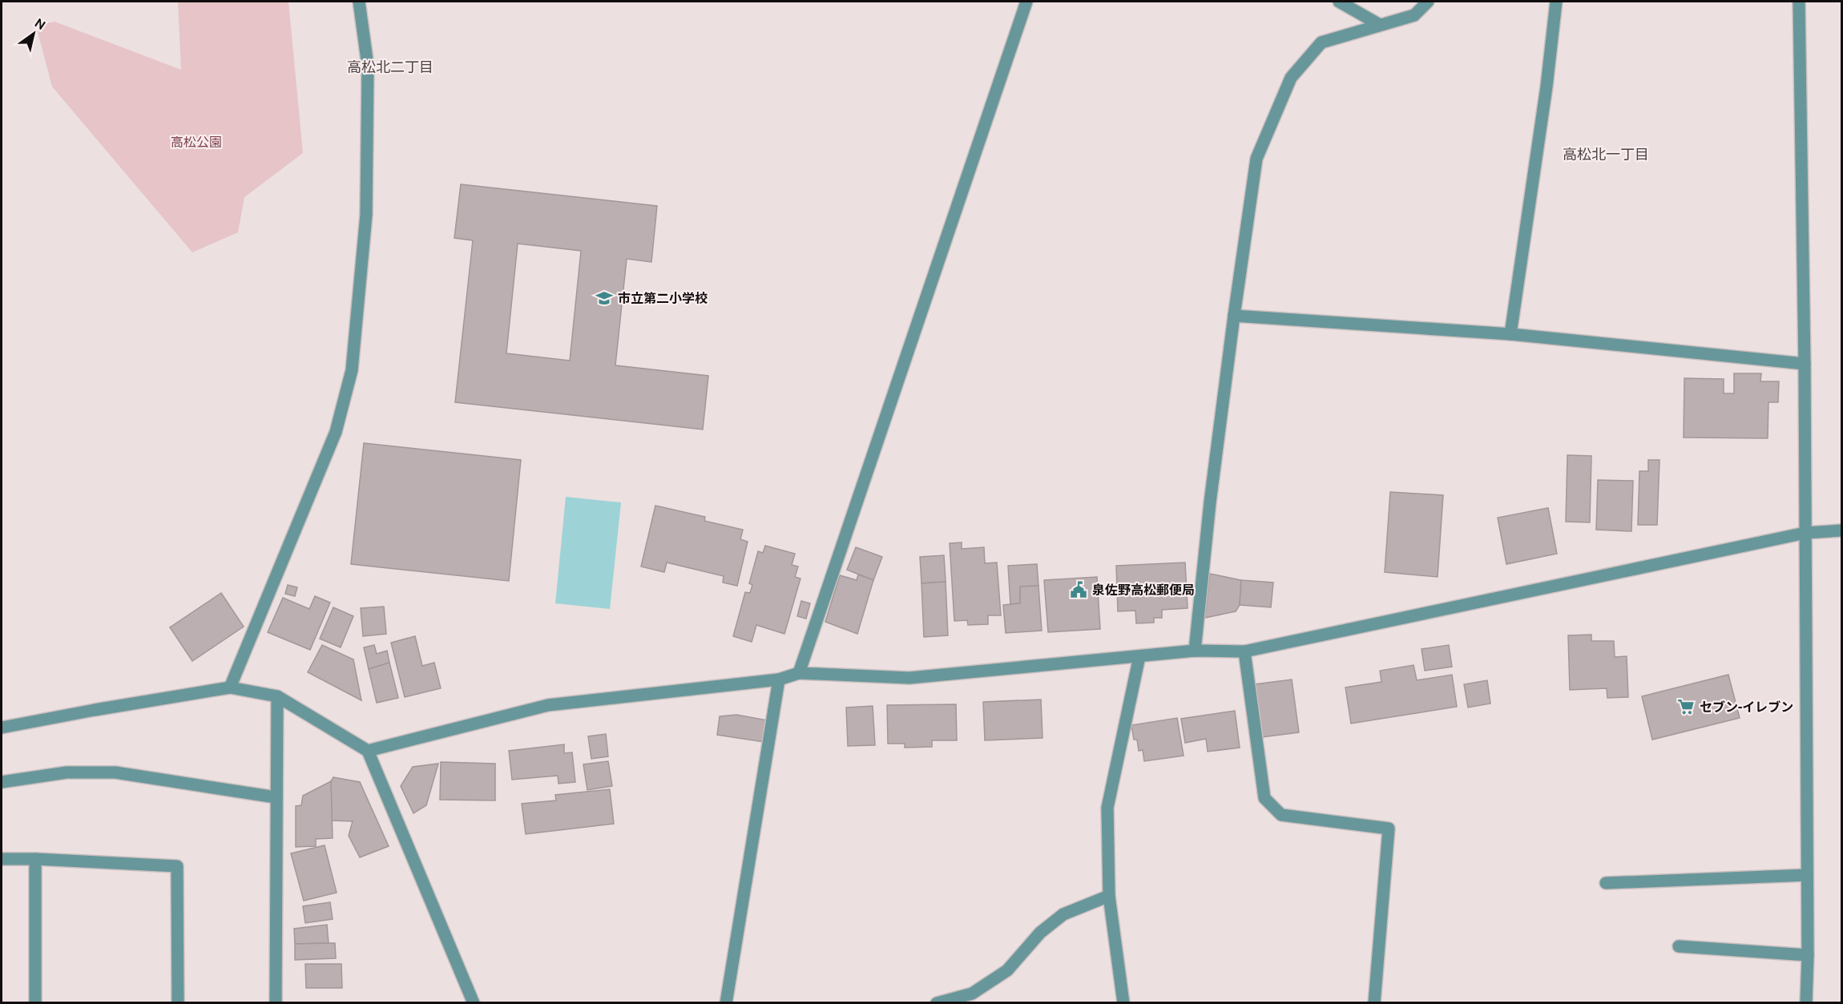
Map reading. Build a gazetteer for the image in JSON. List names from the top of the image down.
{
  "districts": ["高松北二丁目", "高松北一丁目"],
  "parks": ["高松公園"],
  "places": {
    "school or university": ["市立第二小学校"],
    "public building": ["泉佐野高松郵便局"],
    "supermarket": ["セブン-イレブン"]
  },
  "north": "top right"
}
